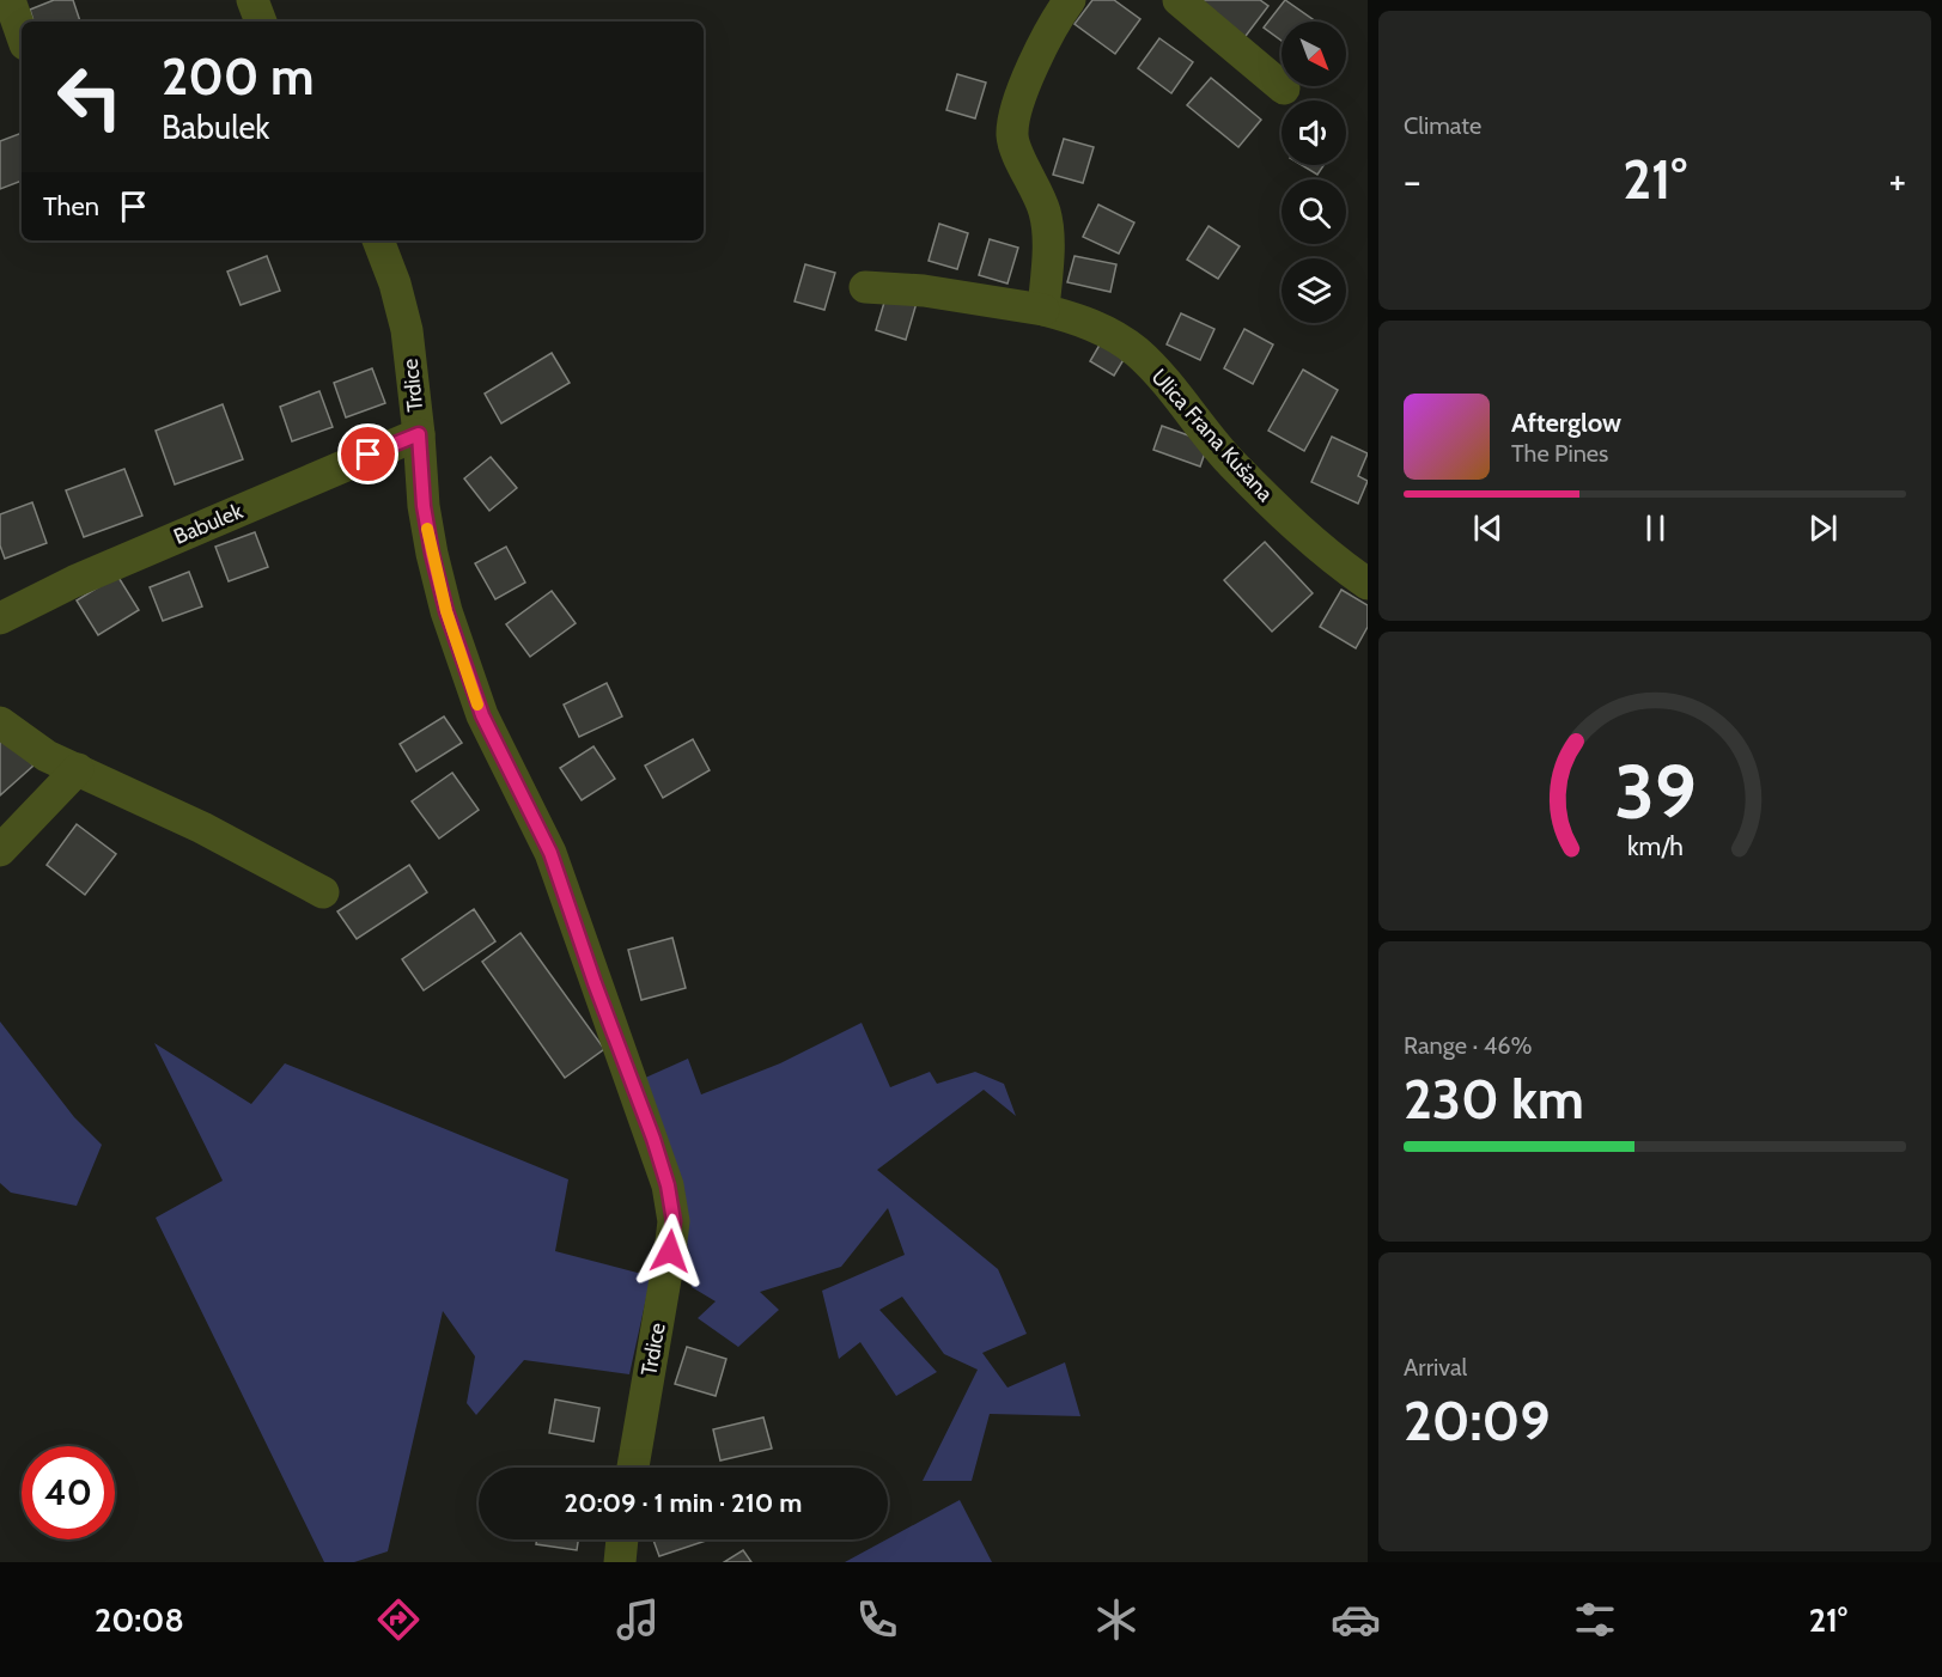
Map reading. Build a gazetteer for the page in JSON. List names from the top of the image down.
{
  "streets": {
    "street": ["Trdice", "Ulica Frana Kušana", "Babulek"]
  },
  "crossings": [
    ["Trdice", "Babulek"]
  ],
  "north": "bottom right",
  "page": {
    "tile": [
      "Climate",
      ["Range · 46%", "230 km"],
      ["Arrival", "20:09"]
    ],
    "turn": ["200 m", "Babulek"],
    "heat": ["−", "21°", "+"],
    "then": "Then",
    "song": ["Afterglow", "The Pines"],
    "limit": "40",
    "trip": "20:09 · 1 min · 210 m",
    "tabs": ["20:08", "21°"],
    "gauge": ["39", "km/h"]
  }
}
